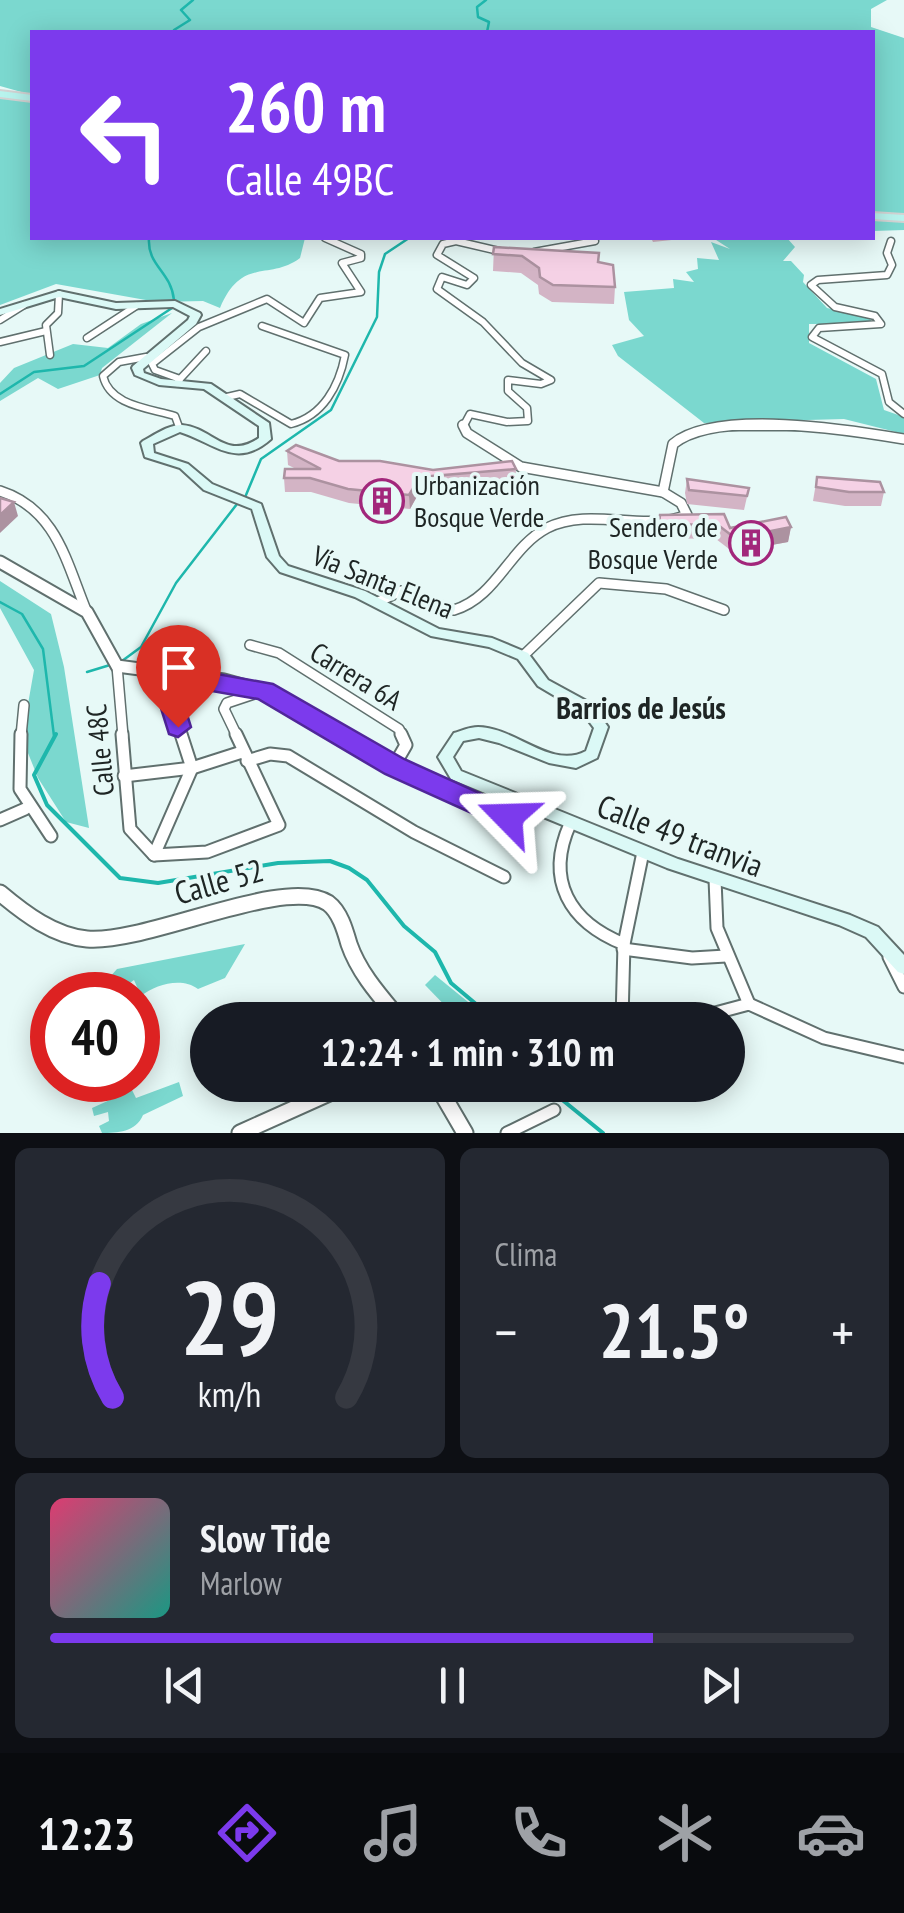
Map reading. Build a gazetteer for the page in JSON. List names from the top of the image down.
{
  "streets": {
    "main road": ["Vía Santa Elena", "Calle 49 tranvia"],
    "street": ["Carrera 6A", "Calle 48C", "Calle 52"]
  },
  "crossings": [
    ["Vía Santa Elena", "Calle 49 tranvia"]
  ],
  "districts": ["Barrios de Jesús"],
  "places": {
    "building": ["Urbanización Bosque Verde", "Sendero de Bosque Verde"]
  },
  "page": {
    "turn": ["260 m", "Calle 49BC"],
    "limit": "40",
    "trip": "12:24 · 1 min · 310 m",
    "tile": "Clima",
    "heat": ["−", "21.5°", "+"],
    "song": ["Slow Tide", "Marlow"],
    "tabs": "12:23",
    "gauge": ["29", "km/h"]
  }
}
